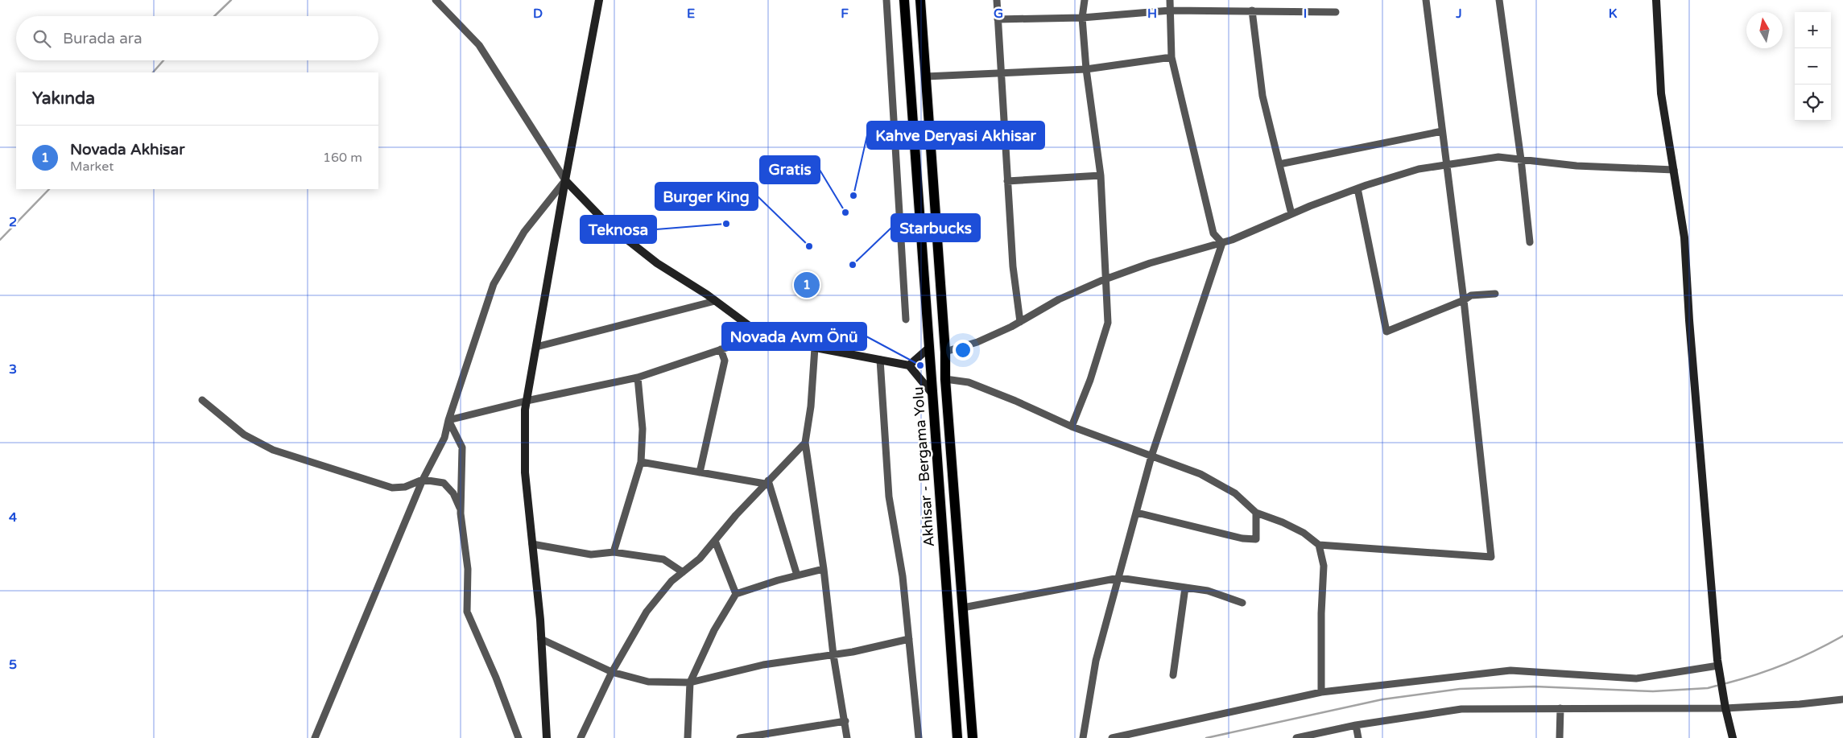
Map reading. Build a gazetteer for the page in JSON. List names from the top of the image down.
{
  "streets": {
    "main road": ["Akhisar - Bergama Yolu"]
  },
  "places": [
    "Kahve Deryasi Akhisar",
    "Gratis",
    "Teknosa",
    "Burger King",
    "Starbucks",
    "Novada Avm Önü"
  ],
  "north": "top",
  "page": {
    "map_buttons": ["+", "−"],
    "search": "Burada ara",
    "heading": "Yakında",
    "list": [
      {
        "mark": "1",
        "name": "Novada Akhisar",
        "note": "Market",
        "value": "160 m"
      }
    ],
    "pins": "1"
  },
  "grid": {
    "columns": [
      "D",
      "E",
      "F",
      "G",
      "H",
      "I",
      "J",
      "K"
    ],
    "rows": [
      "2",
      "3",
      "4",
      "5"
    ]
  }
}
